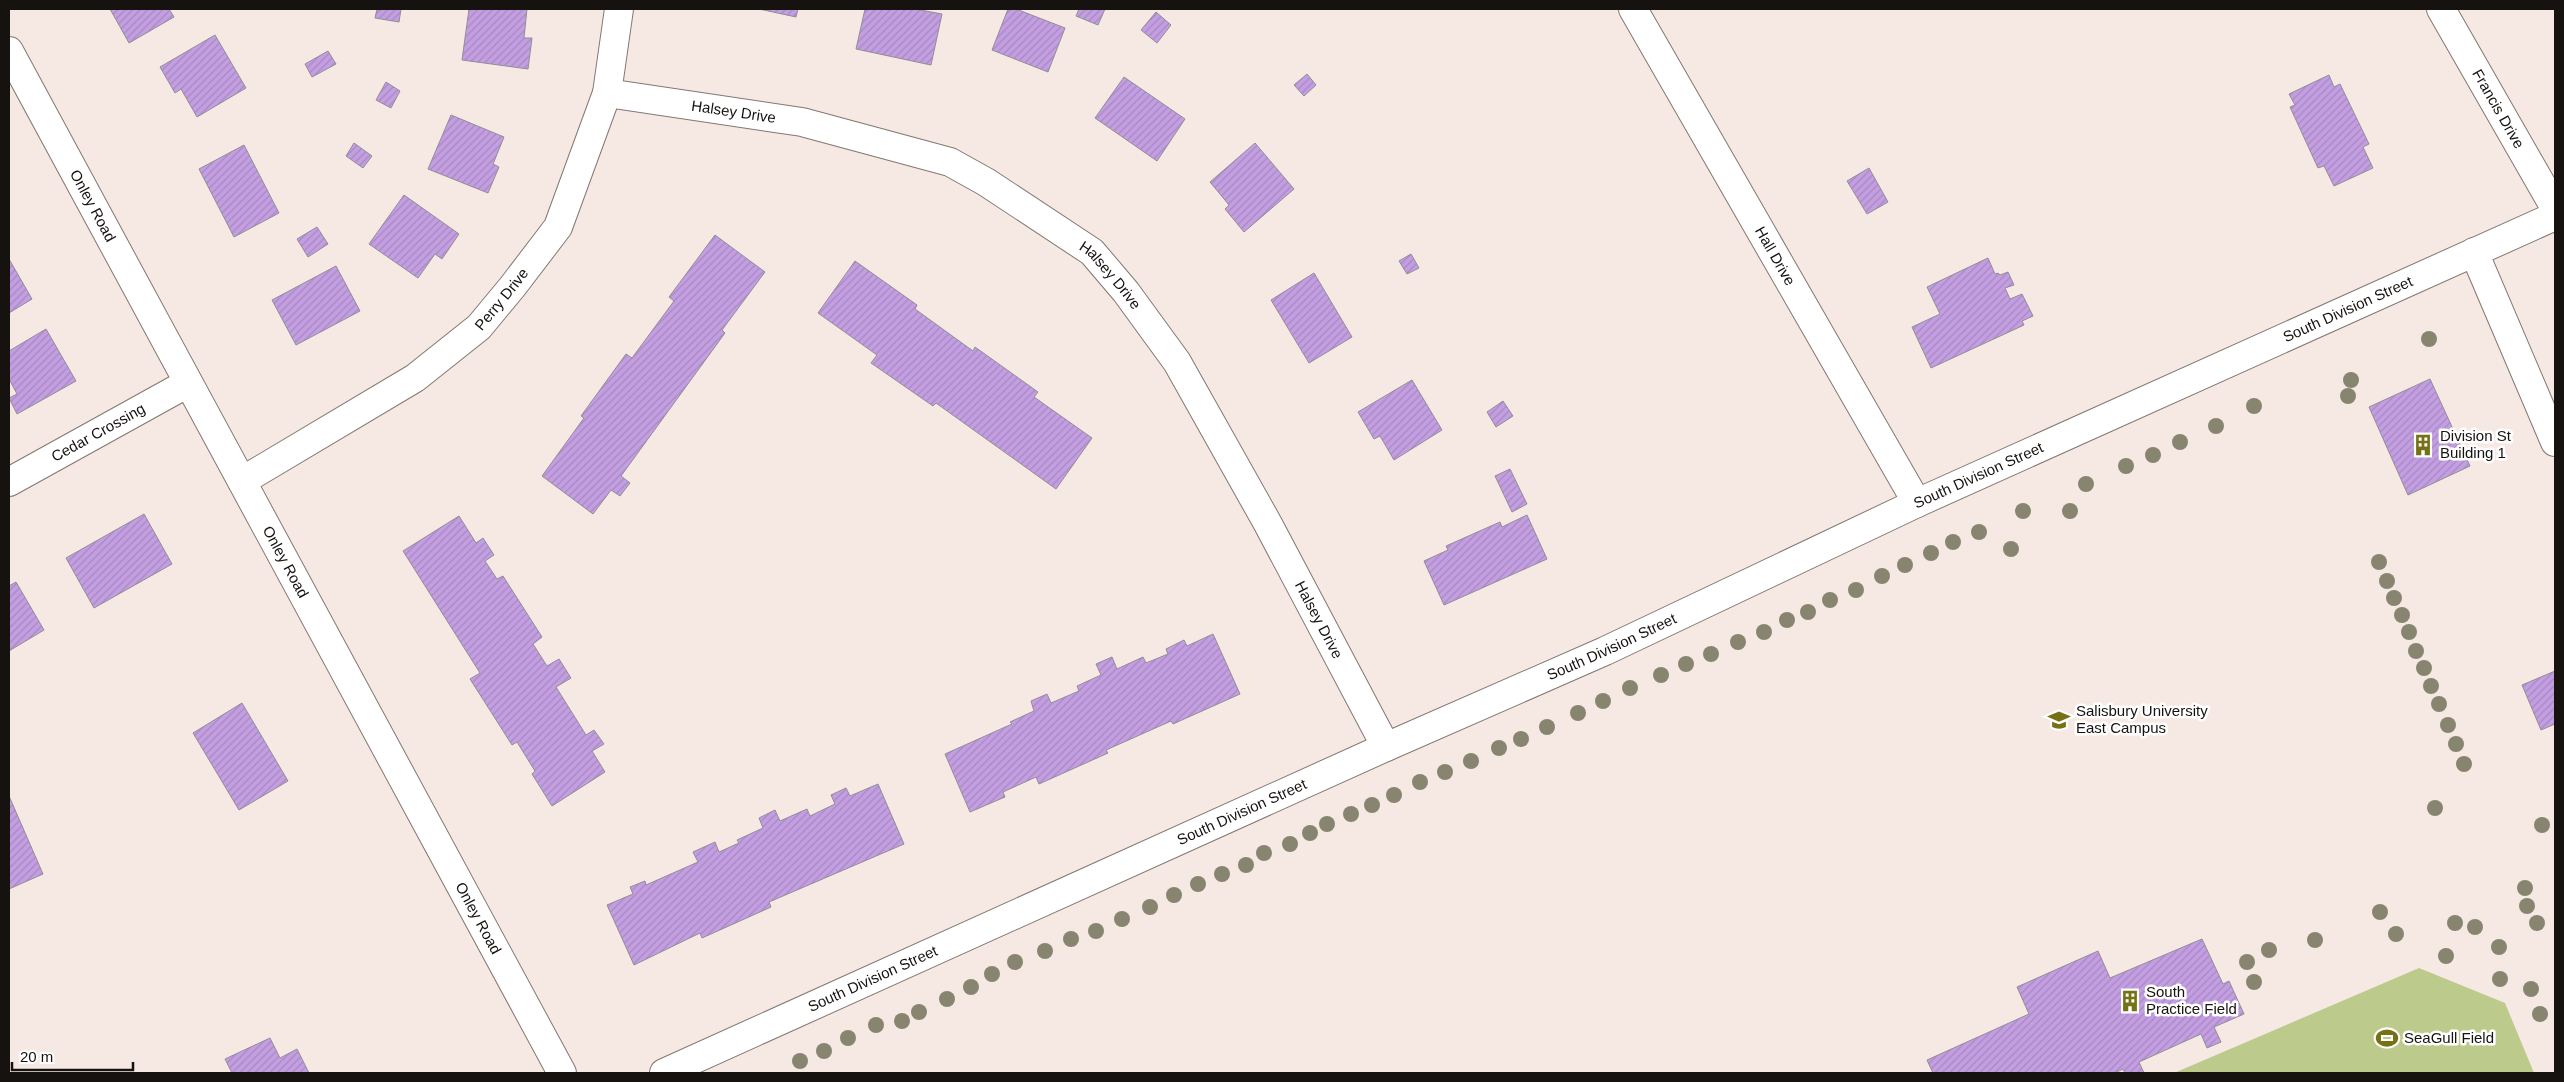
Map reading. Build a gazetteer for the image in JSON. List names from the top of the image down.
{
  "streets": {
    "street": [
      "Francis Drive",
      "Halsey Drive",
      "Onley Road",
      "Hall Drive",
      "Perry Drive",
      "South Division Street",
      "Cedar Crossing"
    ]
  },
  "crossings": [
    ["Halsey Drive", "Perry Drive"],
    ["Halsey Drive", "South Division Street"],
    ["Onley Road", "Perry Drive"],
    ["Onley Road", "Cedar Crossing"],
    ["Hall Drive", "South Division Street"]
  ],
  "places": {
    "building": ["Division St Building 1", "South Practice Field"],
    "school or university": ["Salisbury University East Campus"],
    "sports": ["SeaGull Field"]
  },
  "scale_bar": "20 m"
}
